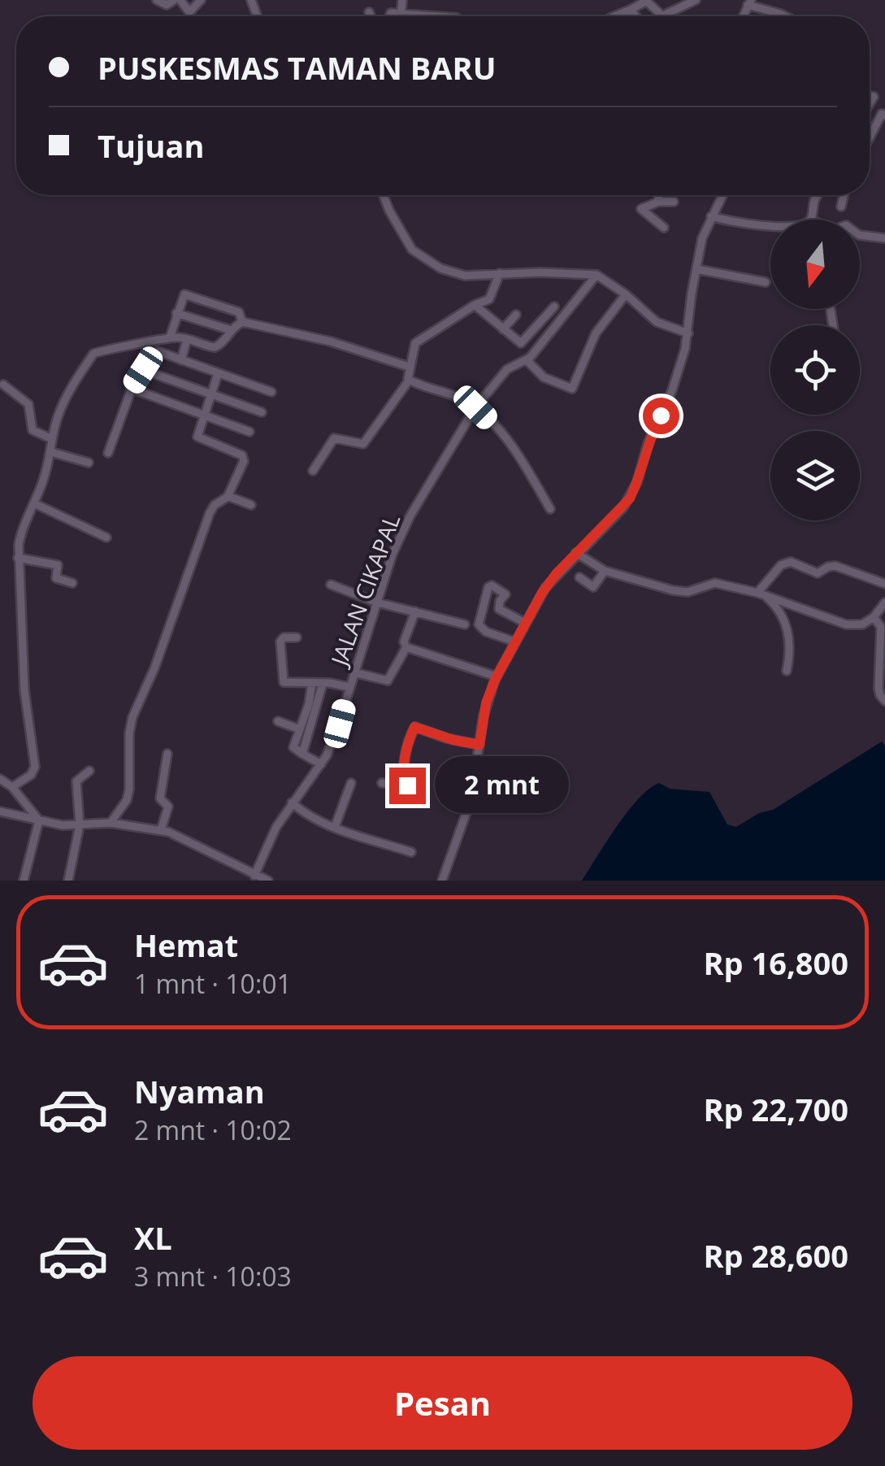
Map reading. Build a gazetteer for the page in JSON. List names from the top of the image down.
{
  "streets": {
    "street": ["JALAN CIKAPAL"]
  },
  "north": "bottom",
  "page": {
    "banner": ["PUSKESMAS TAMAN BARU", "Tujuan"],
    "bubble": "2 mnt",
    "list": [
      {
        "name": "Hemat",
        "note": "1 mnt · 10:01",
        "value": "Rp 16,800"
      },
      {
        "name": "Nyaman",
        "note": "2 mnt · 10:02",
        "value": "Rp 22,700"
      },
      {
        "name": "XL",
        "note": "3 mnt · 10:03",
        "value": "Rp 28,600"
      }
    ],
    "buttons": "Pesan"
  }
}
